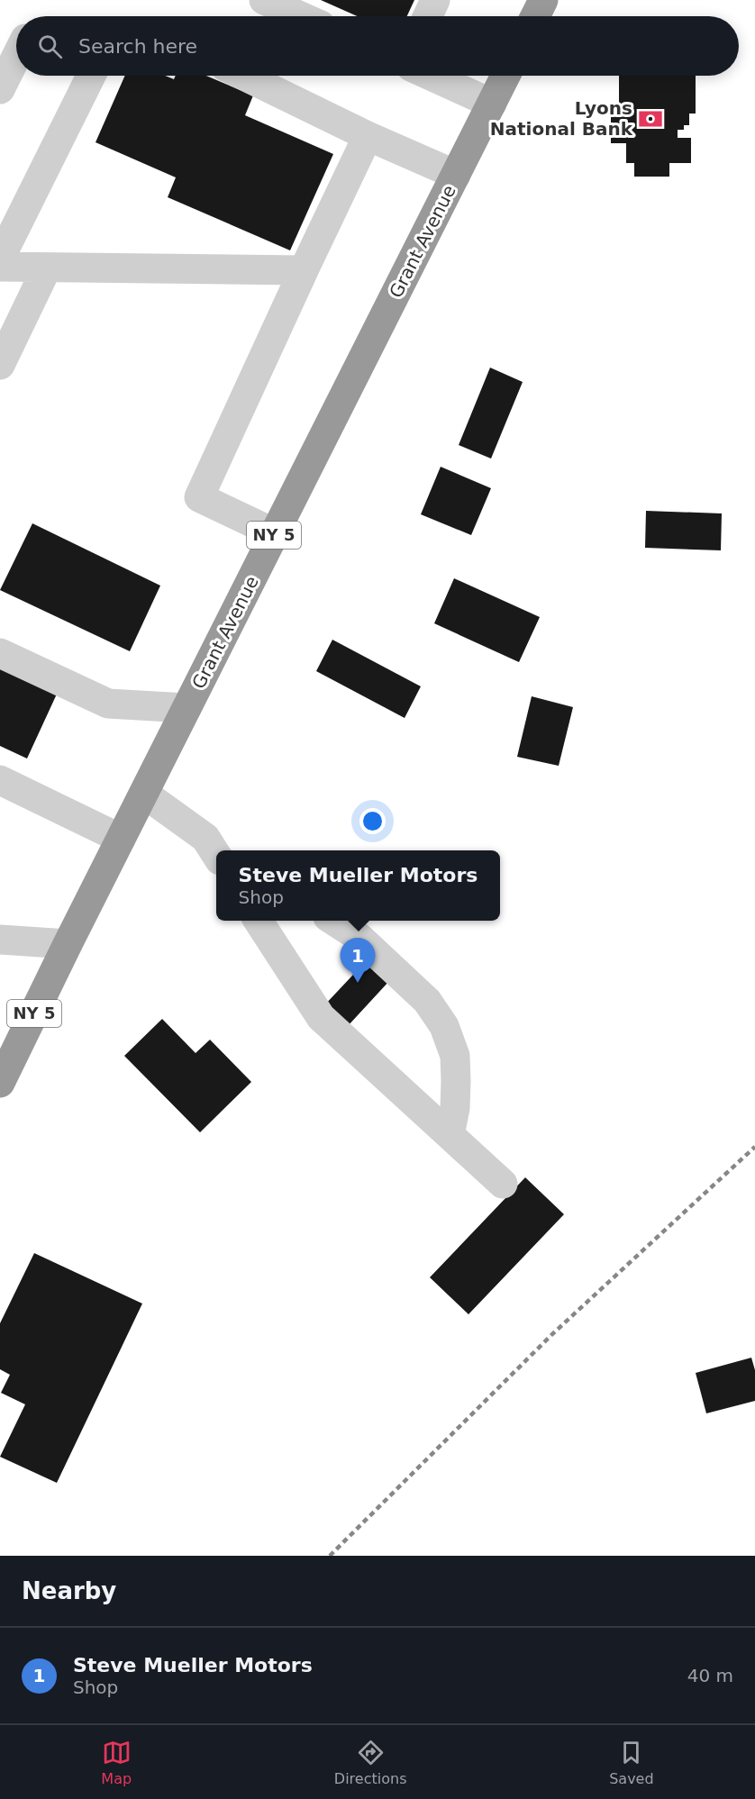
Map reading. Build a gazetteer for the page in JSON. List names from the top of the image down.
{
  "streets": {
    "highway": ["Grant Avenue", "NY 5"]
  },
  "places": {
    "bank": ["Lyons National Bank"]
  },
  "page": {
    "search": "Search here",
    "popup": ["Steve Mueller Motors", "Shop"],
    "pins": "1",
    "heading": "Nearby",
    "list": [
      {
        "mark": "1",
        "name": "Steve Mueller Motors",
        "note": "Shop",
        "value": "40 m"
      }
    ],
    "nav": ["Map", "Directions", "Saved"]
  }
}
